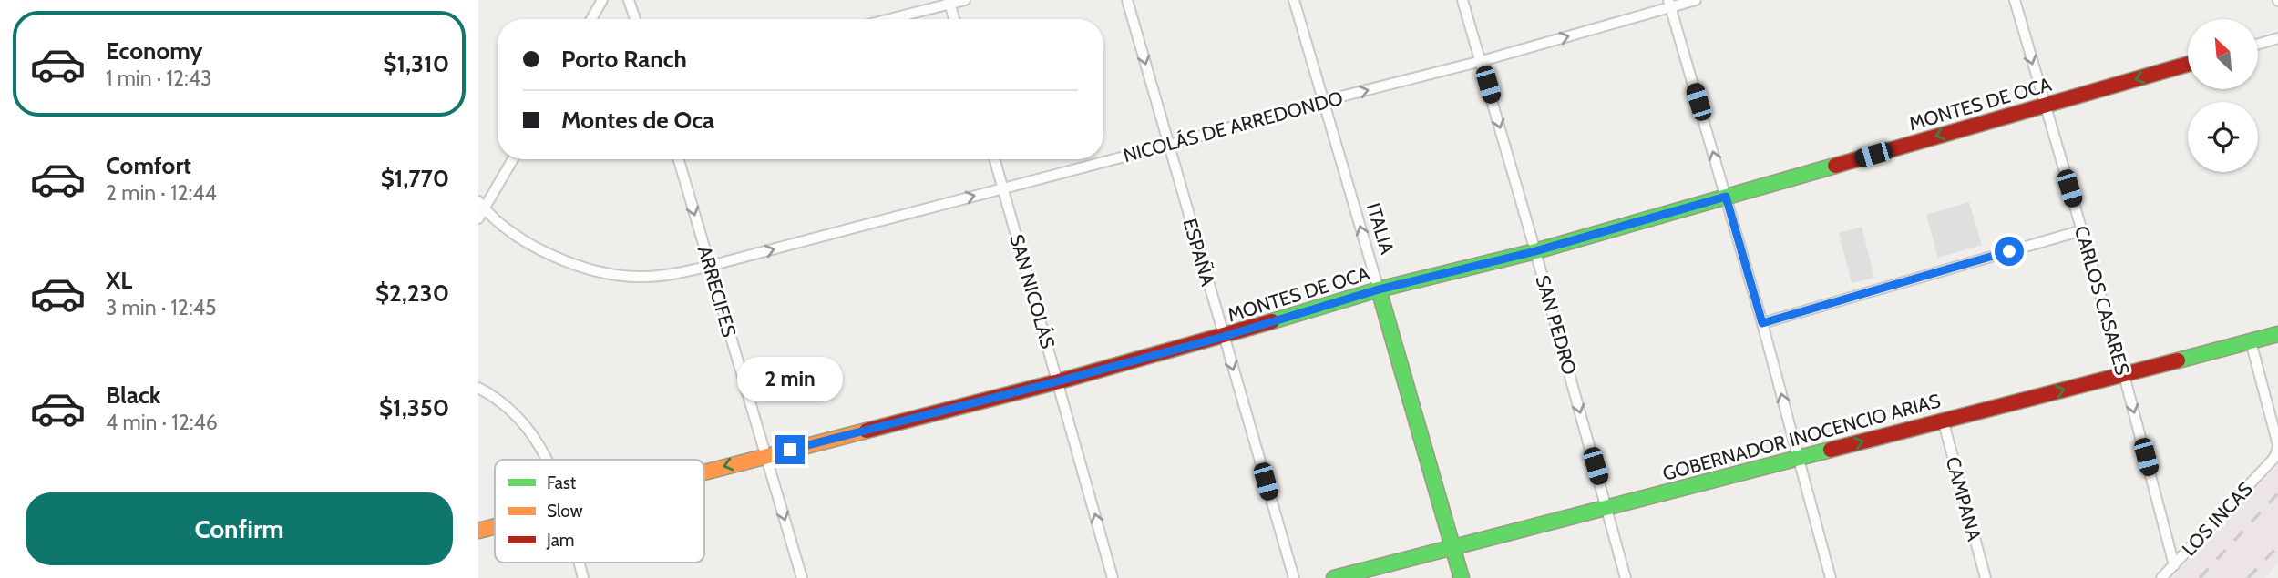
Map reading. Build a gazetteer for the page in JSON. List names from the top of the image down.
{
  "streets": {
    "street": [
      "MONTES DE OCA",
      "NICOLÁS DE ARREDONDO",
      "ITALIA",
      "ESPAÑA",
      "ARRECIFES",
      "SAN NICOLÁS",
      "CARLOS CASARES",
      "SAN PEDRO",
      "GOBERNADOR INOCENCIO ARIAS",
      "CAMPANA",
      "LOS INCAS"
    ]
  },
  "crossings": [
    ["MONTES DE OCA", "ITALIA"],
    ["MONTES DE OCA", "ESPAÑA"],
    ["MONTES DE OCA", "ARRECIFES"],
    ["MONTES DE OCA", "SAN NICOLÁS"],
    ["MONTES DE OCA", "CARLOS CASARES"],
    ["MONTES DE OCA", "SAN PEDRO"],
    ["NICOLÁS DE ARREDONDO", "ITALIA"],
    ["NICOLÁS DE ARREDONDO", "ESPAÑA"],
    ["NICOLÁS DE ARREDONDO", "ARRECIFES"],
    ["NICOLÁS DE ARREDONDO", "SAN NICOLÁS"],
    ["NICOLÁS DE ARREDONDO", "SAN PEDRO"],
    ["ITALIA", "GOBERNADOR INOCENCIO ARIAS"],
    ["CARLOS CASARES", "GOBERNADOR INOCENCIO ARIAS"],
    ["CARLOS CASARES", "LOS INCAS"],
    ["SAN PEDRO", "GOBERNADOR INOCENCIO ARIAS"],
    ["GOBERNADOR INOCENCIO ARIAS", "CAMPANA"],
    ["GOBERNADOR INOCENCIO ARIAS", "LOS INCAS"]
  ],
  "one_way": [
    "NICOLÁS DE ARREDONDO",
    "ESPAÑA",
    "ARRECIFES",
    "SAN NICOLÁS",
    "CARLOS CASARES",
    "SAN PEDRO"
  ],
  "legend": ["Fast", "Slow", "Jam"],
  "north": "top left",
  "page": {
    "list": [
      {
        "name": "Economy",
        "note": "1 min · 12:43",
        "value": "$1,310"
      },
      {
        "name": "Comfort",
        "note": "2 min · 12:44",
        "value": "$1,770"
      },
      {
        "name": "XL",
        "note": "3 min · 12:45",
        "value": "$2,230"
      },
      {
        "name": "Black",
        "note": "4 min · 12:46",
        "value": "$1,350"
      }
    ],
    "banner": ["Porto Ranch", "Montes de Oca"],
    "bubble": "2 min",
    "buttons": "Confirm"
  }
}
